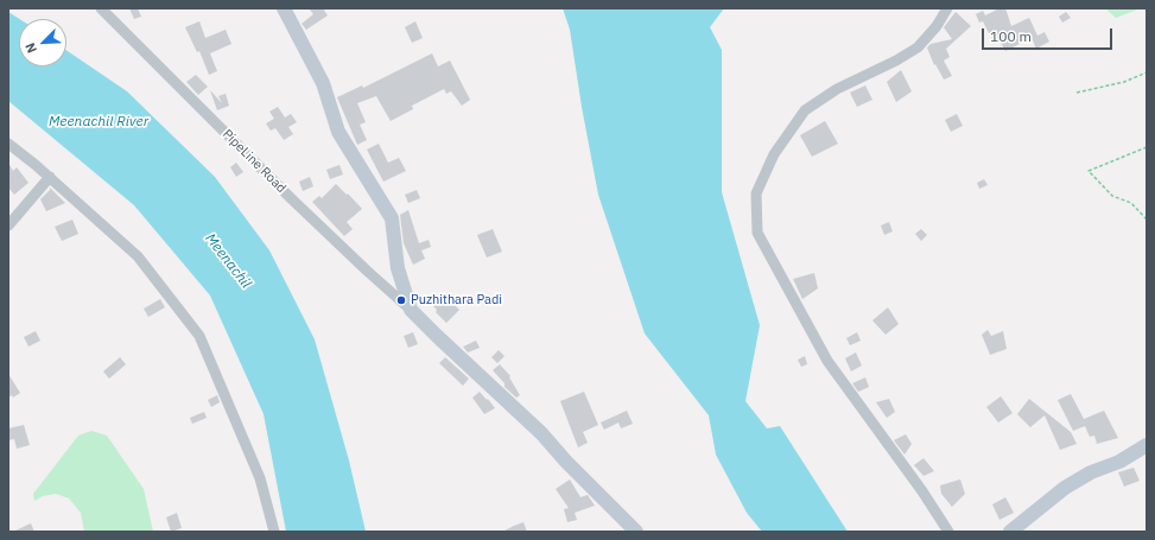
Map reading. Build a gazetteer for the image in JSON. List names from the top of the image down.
{
  "streets": {
    "street": ["PipeLine Road"]
  },
  "water": ["Meenachil River", "Meenachil"],
  "places": ["Puzhithara Padi"],
  "scale_bar": "100 m",
  "north": "bottom left"
}
